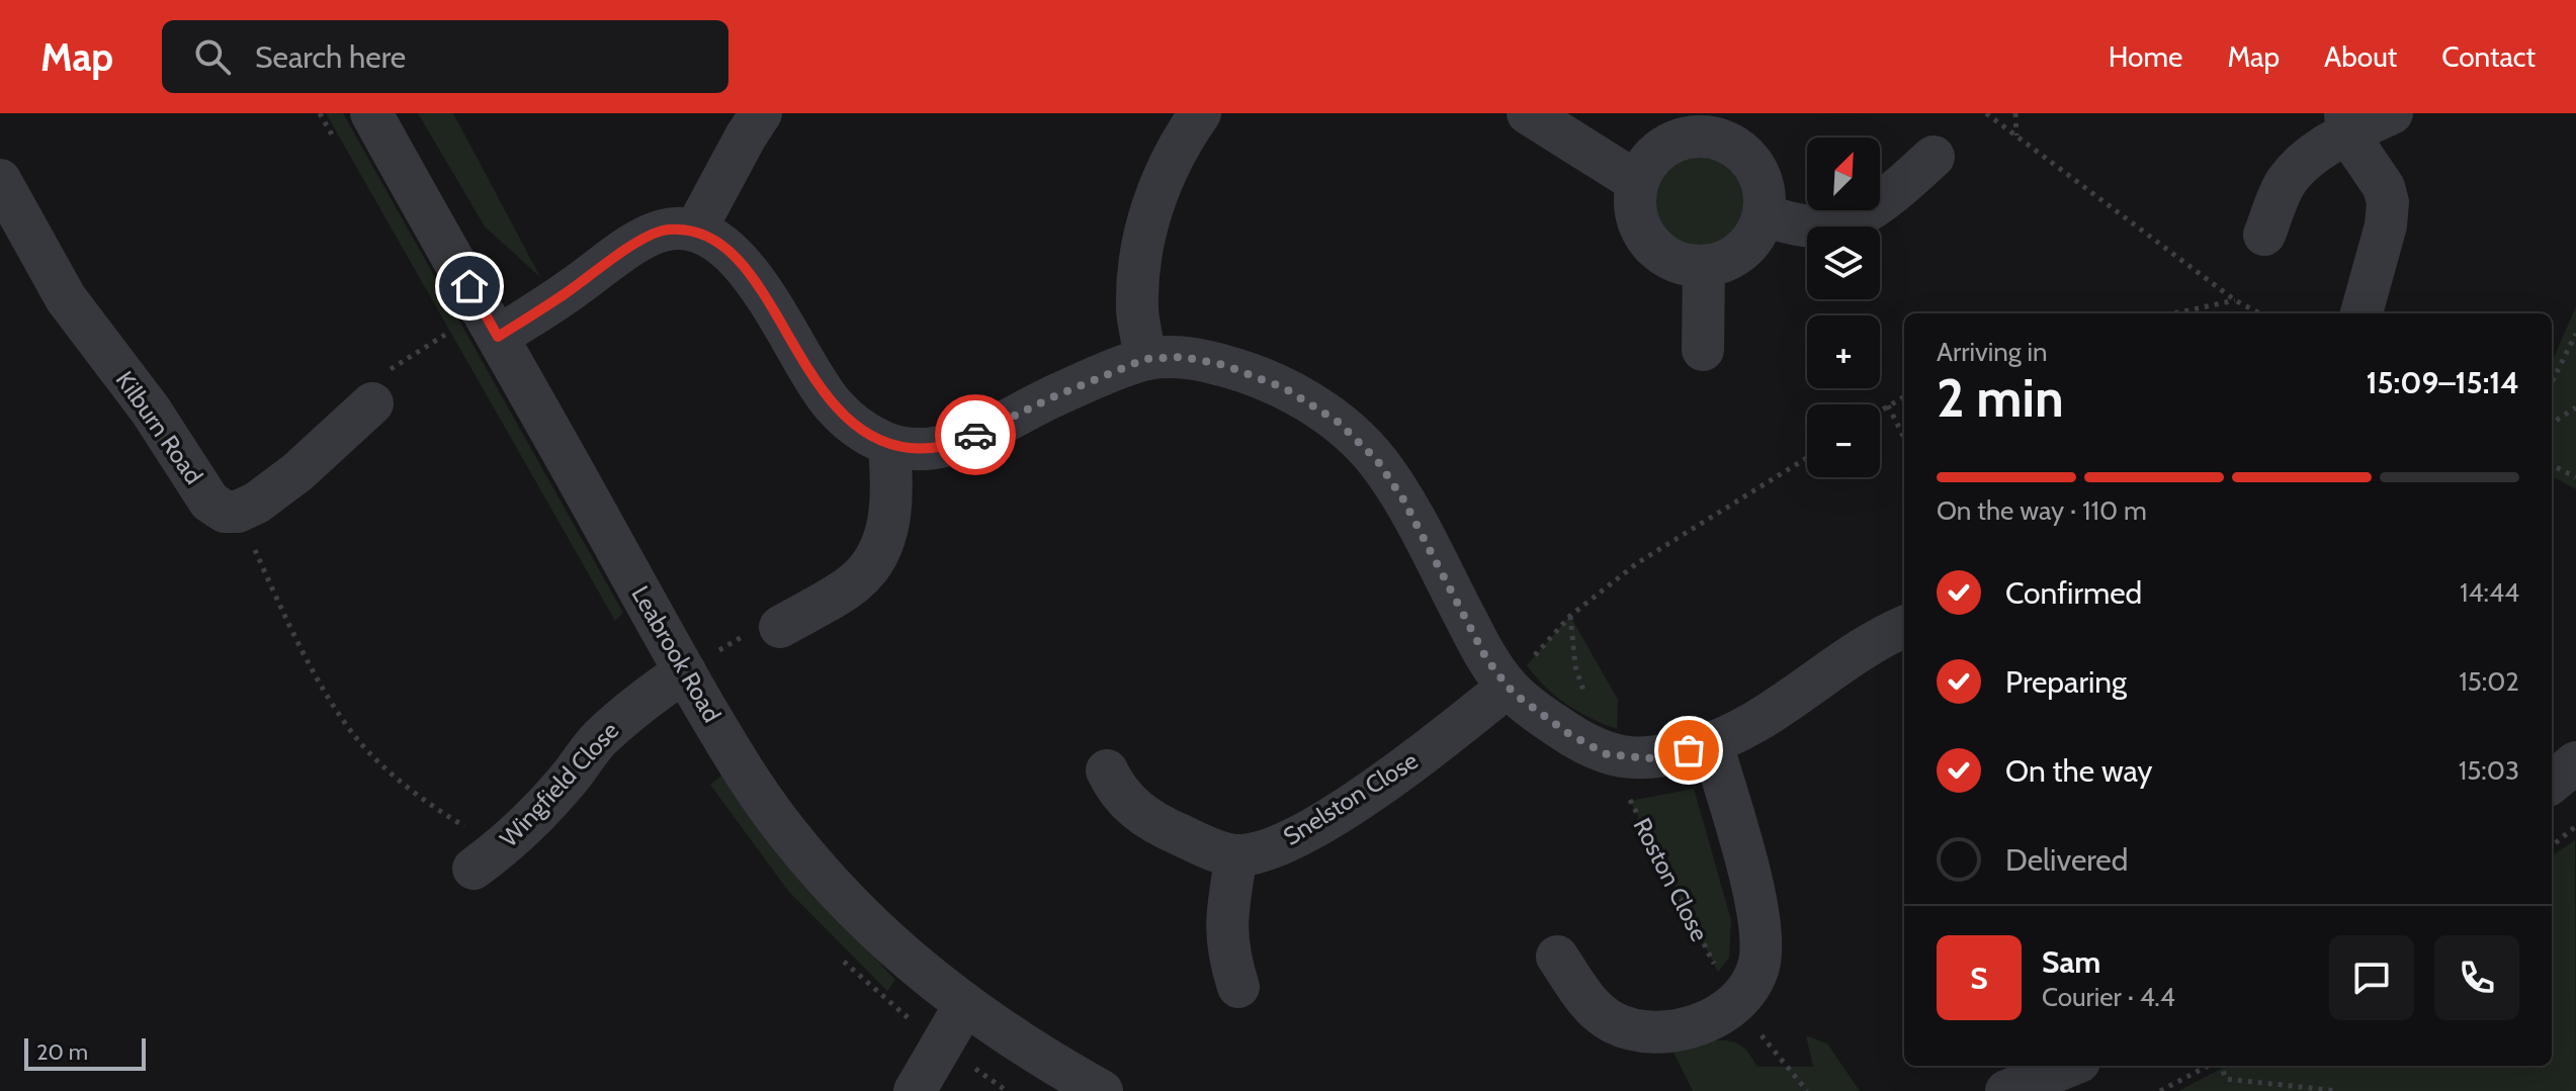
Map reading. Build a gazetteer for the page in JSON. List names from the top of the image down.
{
  "streets": {
    "street": [
      "Kilburn Road",
      "Leabrook Road",
      "Wingfield Close",
      "Snelston Close"
    ],
    "path": ["Roston Close"]
  },
  "crossings": [
    ["Leabrook Road", "Wingfield Close"]
  ],
  "scale_bar": "20 m",
  "north": "top right",
  "page": {
    "header": "Map",
    "search": "Search here",
    "nav": [
      "Home",
      "Map",
      "About",
      "Contact"
    ],
    "map_buttons": ["+", "−"],
    "heading": ["2 min", "Arriving in", "15:09–15:14"],
    "panel": ["Sam", "Courier · 4.4"],
    "bar": "On the way · 110 m",
    "list": [
      ["Confirmed", "14:44"],
      ["Preparing", "15:02"],
      ["On the way", "15:03"],
      "Delivered"
    ],
    "round": "S",
    "scale": "20 m"
  }
}
